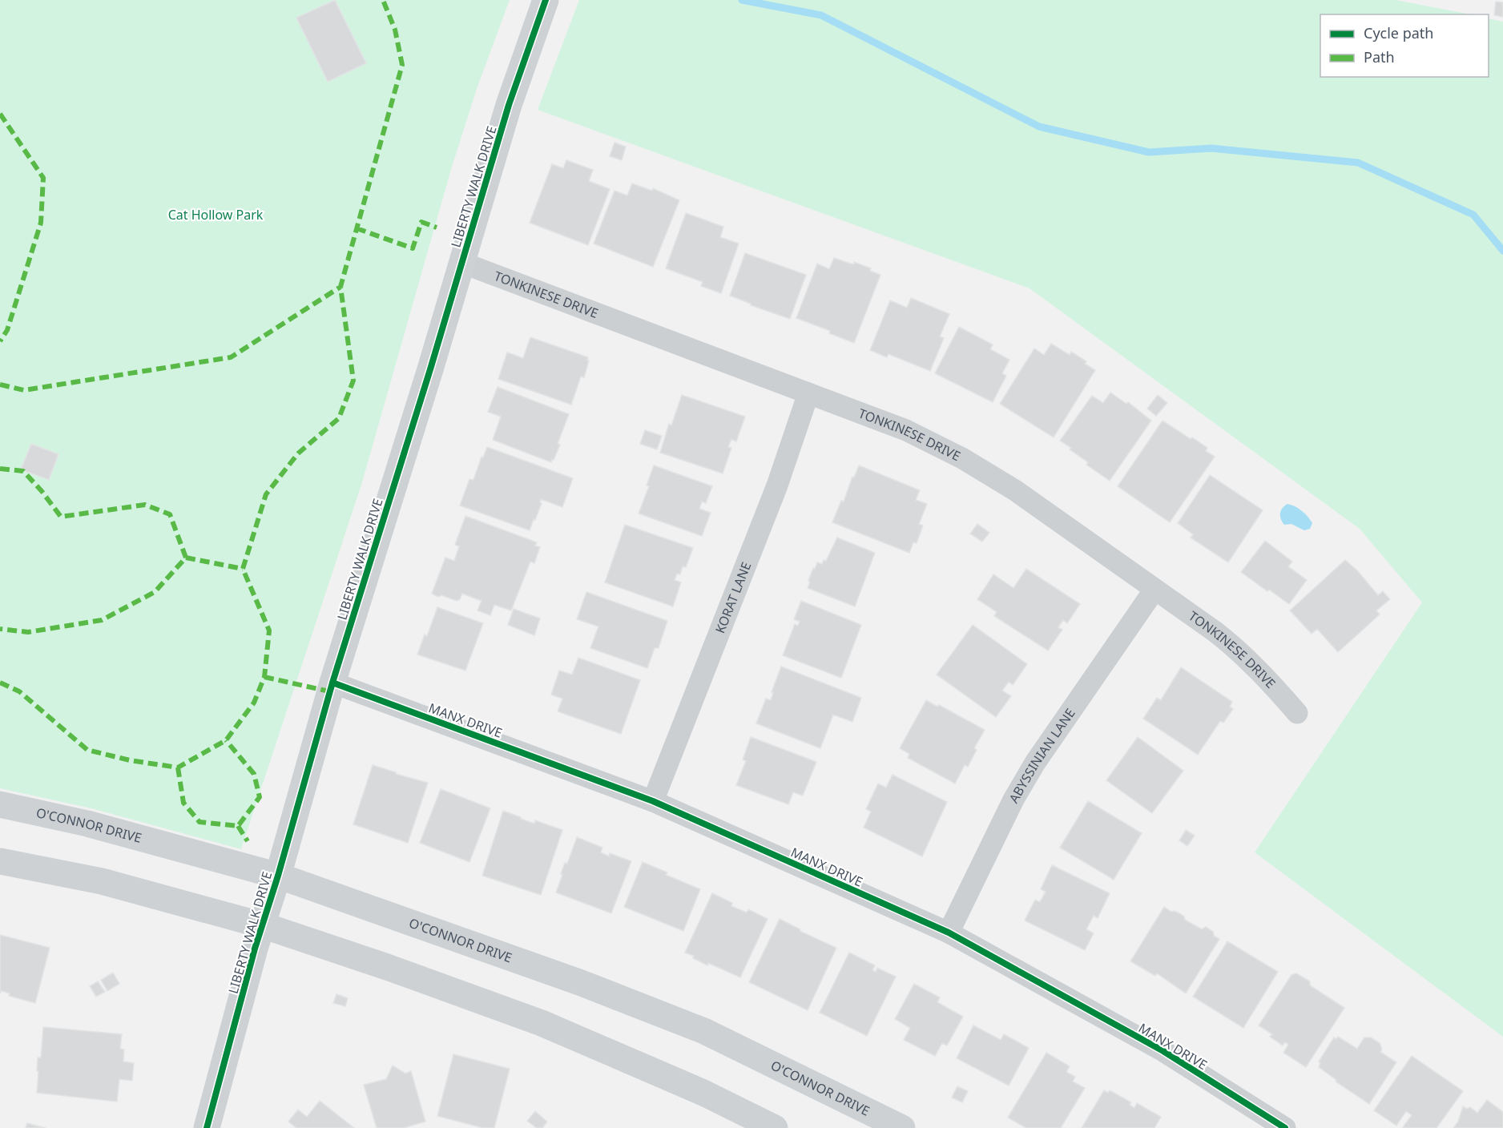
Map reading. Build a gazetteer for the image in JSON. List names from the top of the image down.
{
  "streets": {
    "main road": ["LIBERTY WALK DRIVE", "O'CONNOR DRIVE"],
    "street": [
      "TONKINESE DRIVE",
      "KORAT LANE",
      "MANX DRIVE",
      "ABYSSINIAN LANE"
    ]
  },
  "crossings": [
    ["LIBERTY WALK DRIVE", "TONKINESE DRIVE"],
    ["LIBERTY WALK DRIVE", "MANX DRIVE"],
    ["LIBERTY WALK DRIVE", "O'CONNOR DRIVE"],
    ["TONKINESE DRIVE", "KORAT LANE"],
    ["TONKINESE DRIVE", "ABYSSINIAN LANE"],
    ["KORAT LANE", "MANX DRIVE"],
    ["MANX DRIVE", "ABYSSINIAN LANE"]
  ],
  "parks": ["Cat Hollow Park"],
  "legend": ["Cycle path", "Path"]
}
